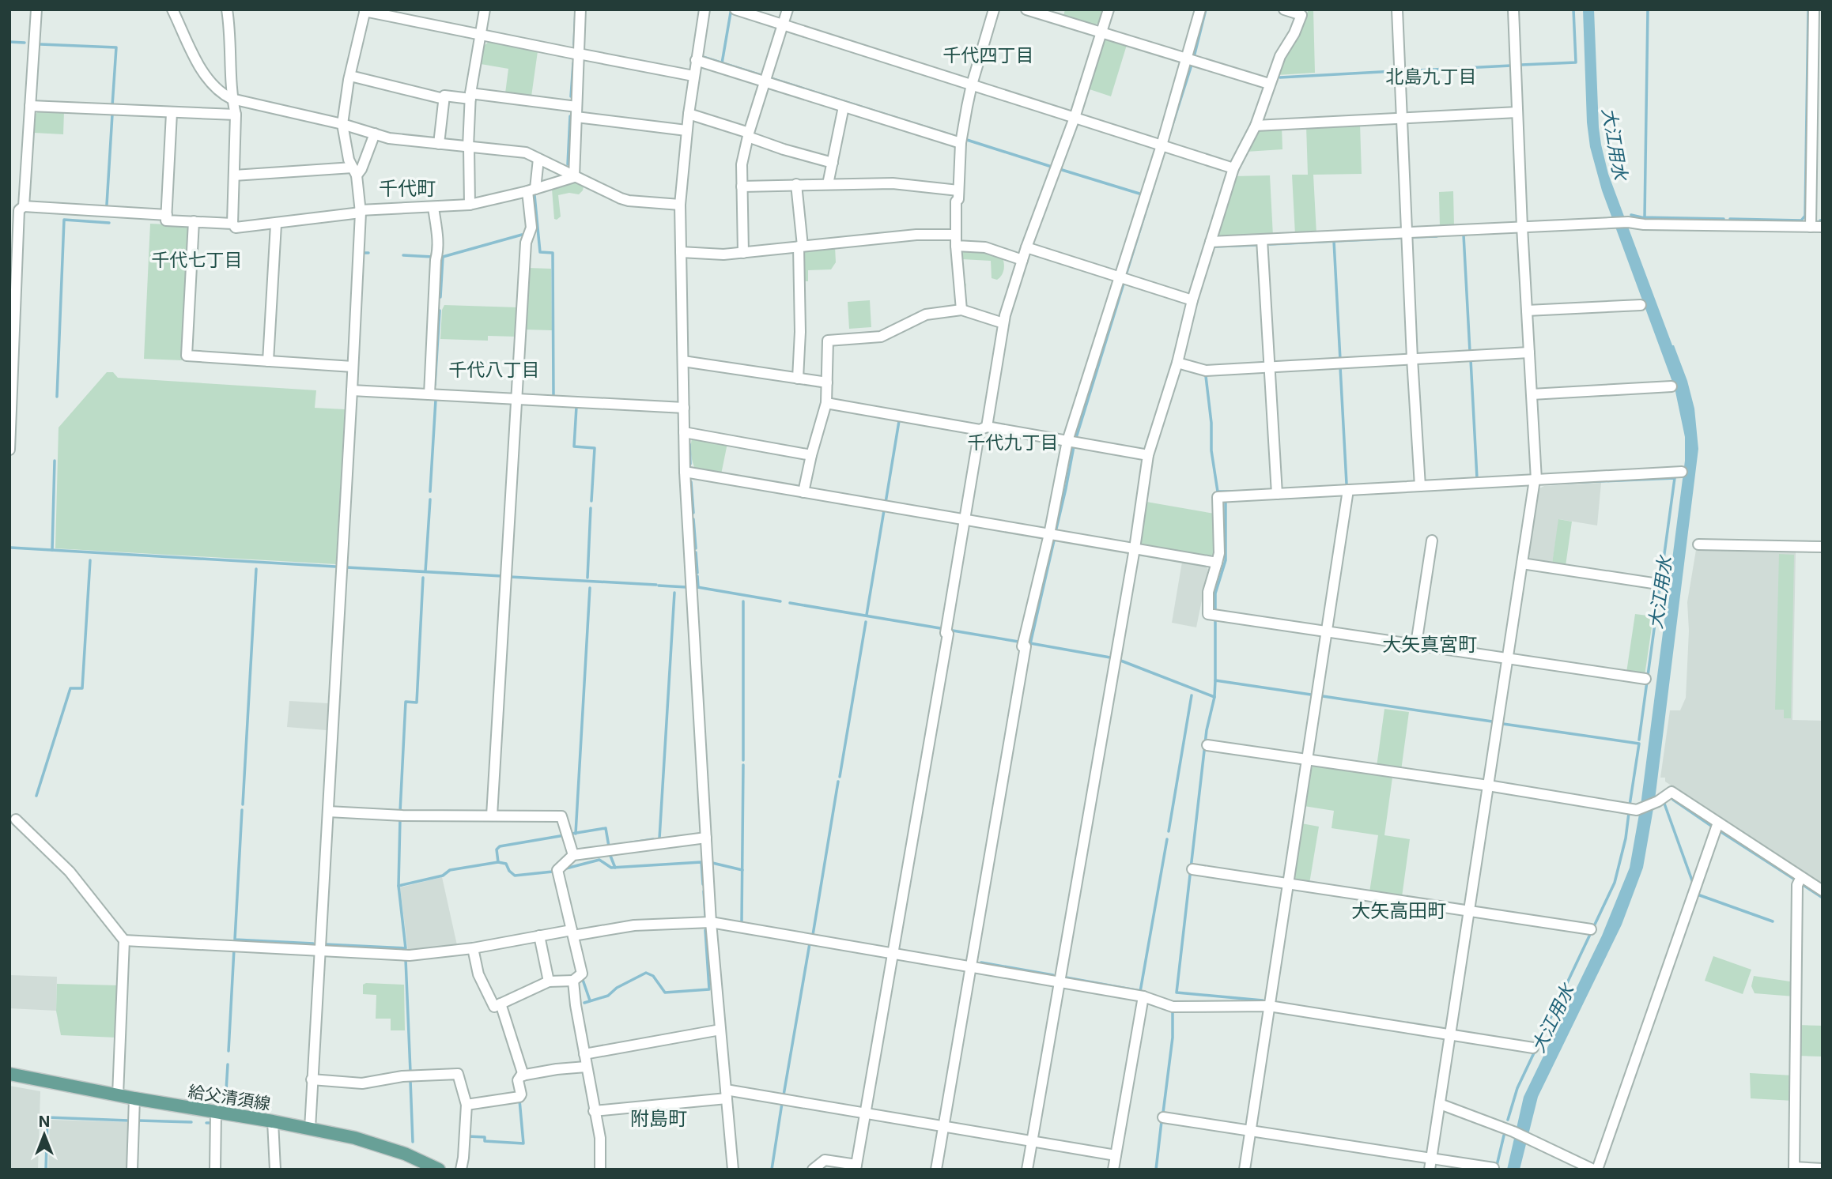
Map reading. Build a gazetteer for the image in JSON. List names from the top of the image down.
{
  "streets": {
    "main road": ["給父清須線"]
  },
  "districts": [
    "千代四丁目",
    "北島九丁目",
    "千代町",
    "千代七丁目",
    "千代八丁目",
    "千代九丁目",
    "大矢真宮町",
    "大矢高田町",
    "附島町"
  ],
  "water": ["大江用水"],
  "north": "top"
}
